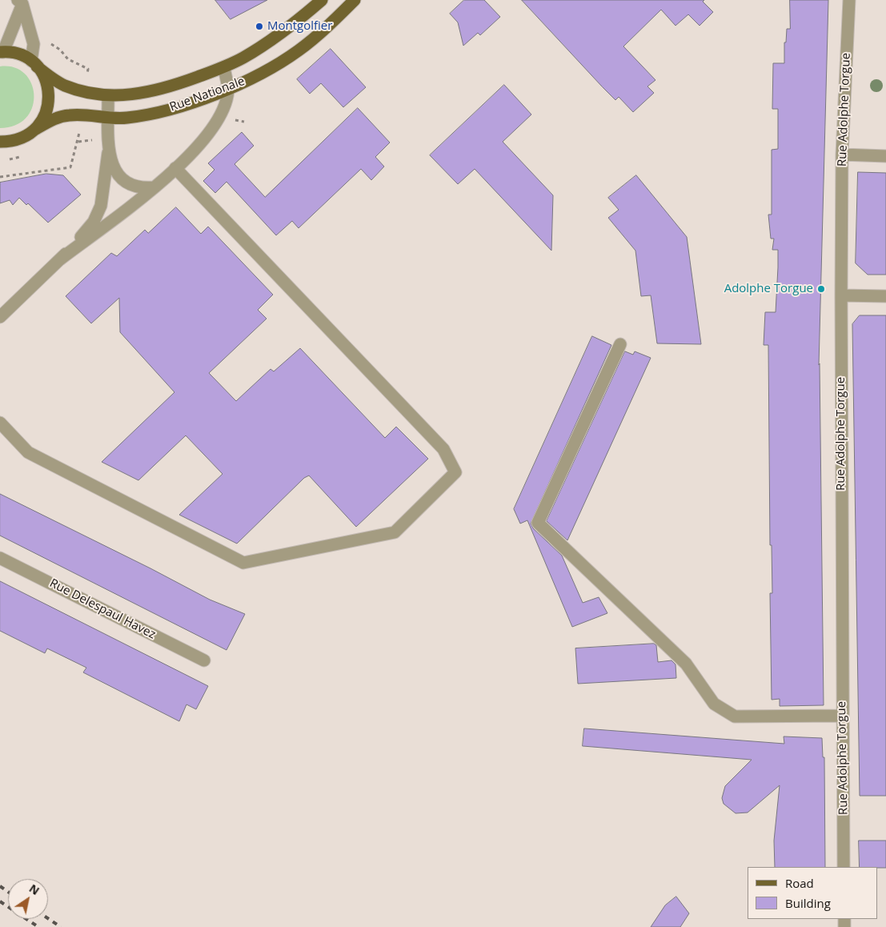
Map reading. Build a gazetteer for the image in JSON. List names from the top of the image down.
{
  "streets": {
    "main road": ["Rue Nationale"],
    "street": ["Rue Adolphe Torgue", "Rue Delespaul Havez"]
  },
  "places": ["Montgolfier", "Adolphe Torgue"],
  "legend": ["Road", "Building"],
  "north": "top right"
}
